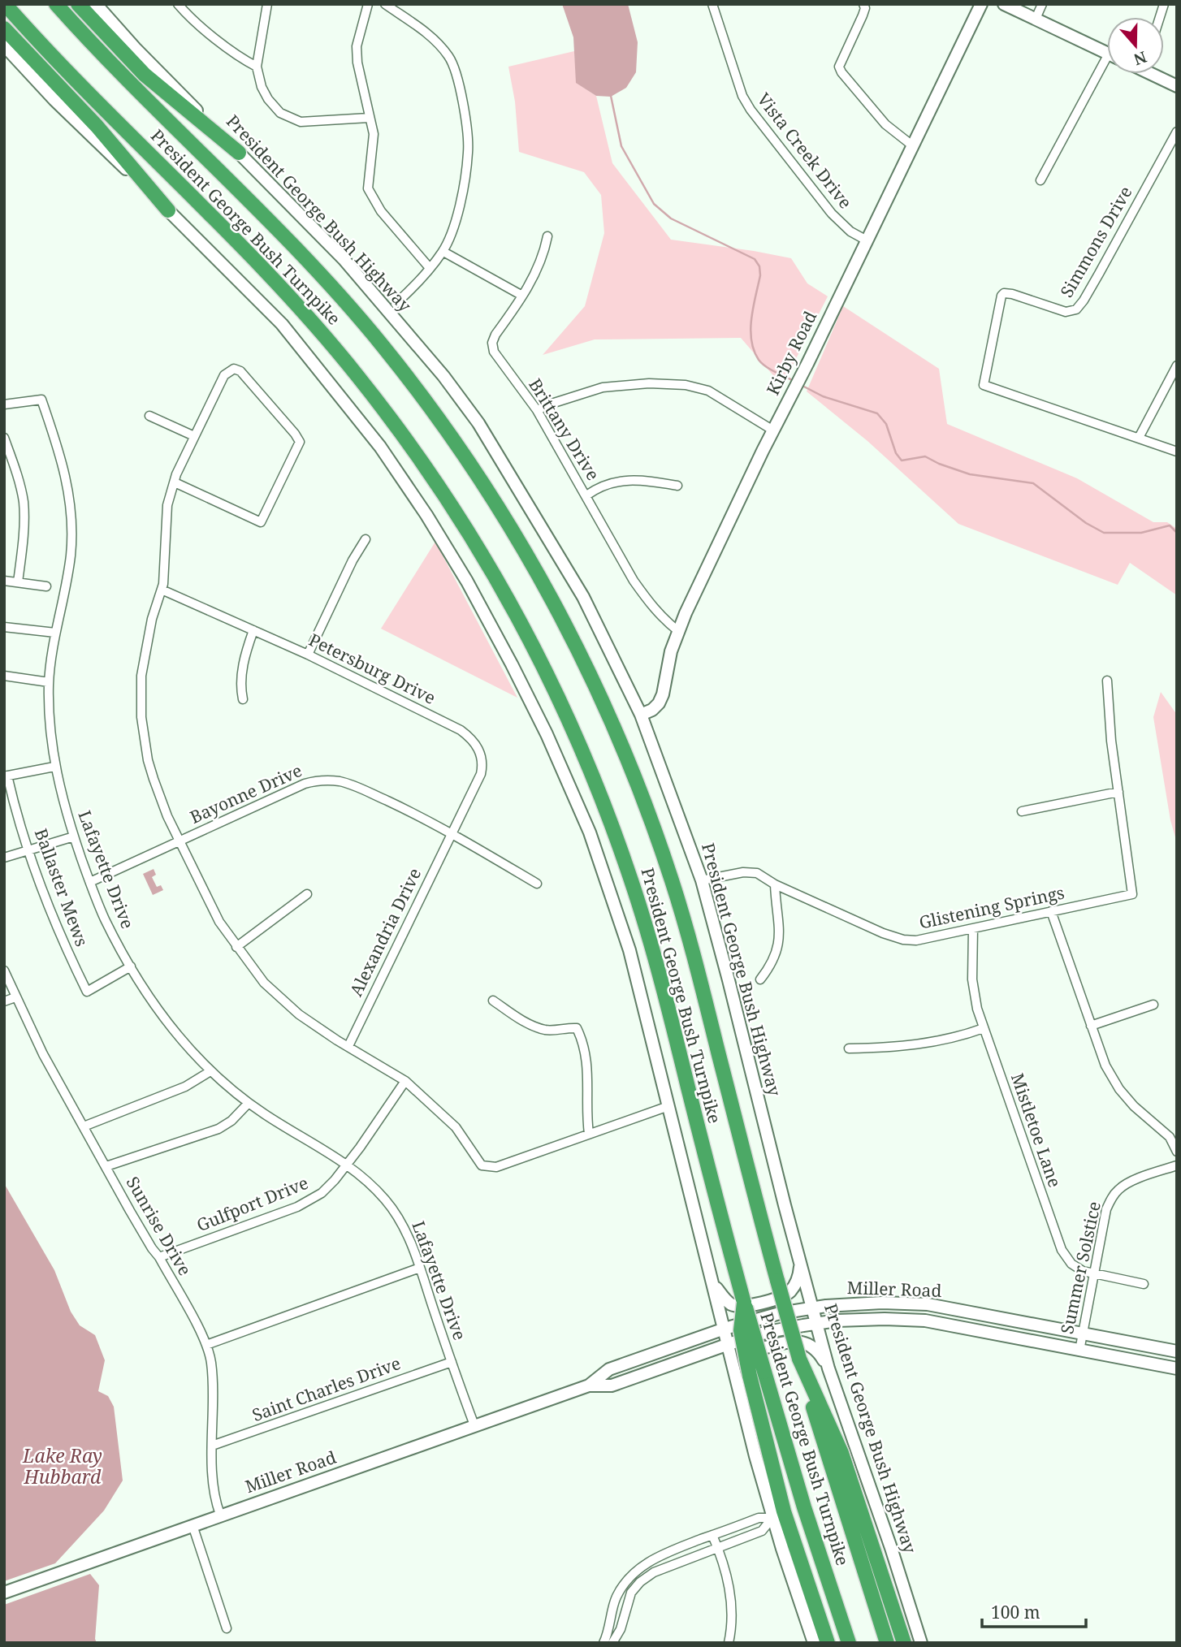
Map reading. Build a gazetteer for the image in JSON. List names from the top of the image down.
{
  "streets": {
    "highway": ["President George Bush Turnpike"],
    "main road": ["President George Bush Highway", "Kirby Road", "Miller Road"],
    "street": [
      "Vista Creek Drive",
      "Simmons Drive",
      "Brittany Drive",
      "Petersburg Drive",
      "Bayonne Drive",
      "Lafayette Drive",
      "Ballaster Mews",
      "Glistening Springs",
      "Alexandria Drive",
      "Mistletoe Lane",
      "Gulfport Drive",
      "Sunrise Drive",
      "Summer Solstice",
      "Saint Charles Drive"
    ]
  },
  "crossings": [
    ["Vista Creek Drive", "Kirby Road"],
    ["President George Bush Highway", "Kirby Road"],
    ["President George Bush Highway", "Glistening Springs"],
    ["President George Bush Highway", "Miller Road"],
    ["Kirby Road", "Brittany Drive"],
    ["Petersburg Drive", "Bayonne Drive"],
    ["Petersburg Drive", "Alexandria Drive"],
    ["Bayonne Drive", "Lafayette Drive"],
    ["Bayonne Drive", "Alexandria Drive"],
    ["Lafayette Drive", "Ballaster Mews"],
    ["Lafayette Drive", "Gulfport Drive"],
    ["Lafayette Drive", "Miller Road"],
    ["Lafayette Drive", "Saint Charles Drive"],
    ["Glistening Springs", "Mistletoe Lane"],
    ["Mistletoe Lane", "Summer Solstice"],
    ["Gulfport Drive", "Sunrise Drive"],
    ["Sunrise Drive", "Miller Road"],
    ["Sunrise Drive", "Saint Charles Drive"],
    ["Summer Solstice", "Miller Road"]
  ],
  "water": ["Lake Ray Hubbard"],
  "scale_bar": "100 m",
  "north": "bottom"
}
